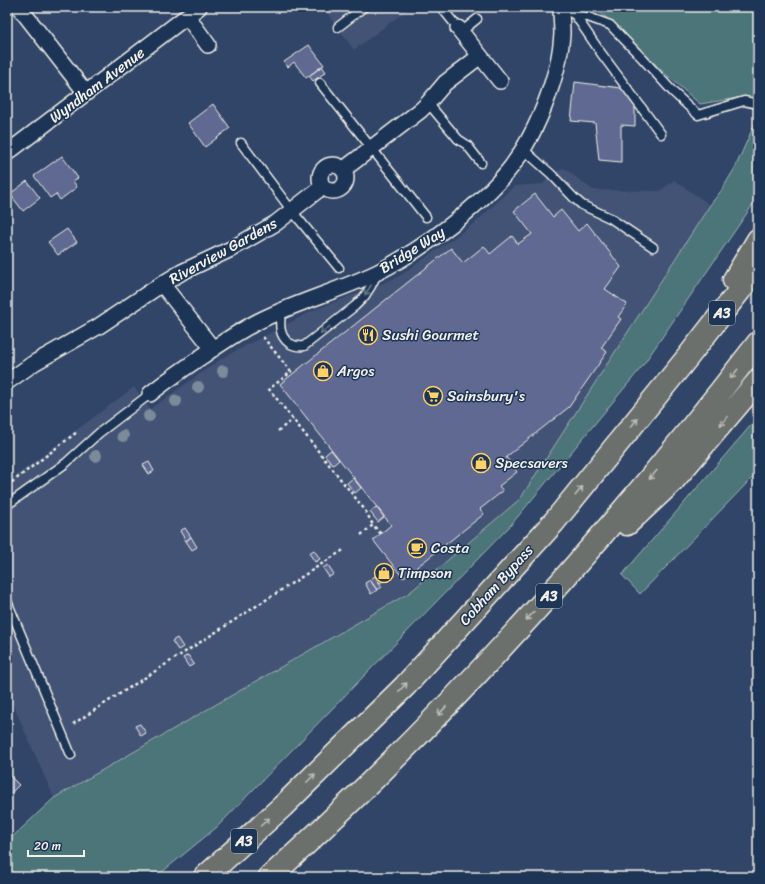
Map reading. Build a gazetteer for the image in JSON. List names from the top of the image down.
{
  "streets": {
    "highway": ["A3", "Cobham Bypass"],
    "street": ["Wyndham Avenue", "Bridge Way", "Riverview Gardens"]
  },
  "crossings": [
    ["Bridge Way", "Riverview Gardens"]
  ],
  "places": {
    "restaurant": ["Sushi Gourmet"],
    "shop": ["Argos", "Specsavers", "Timpson"],
    "supermarket": ["Sainsbury's"],
    "cafe": ["Costa"]
  },
  "scale_bar": "20 m"
}
